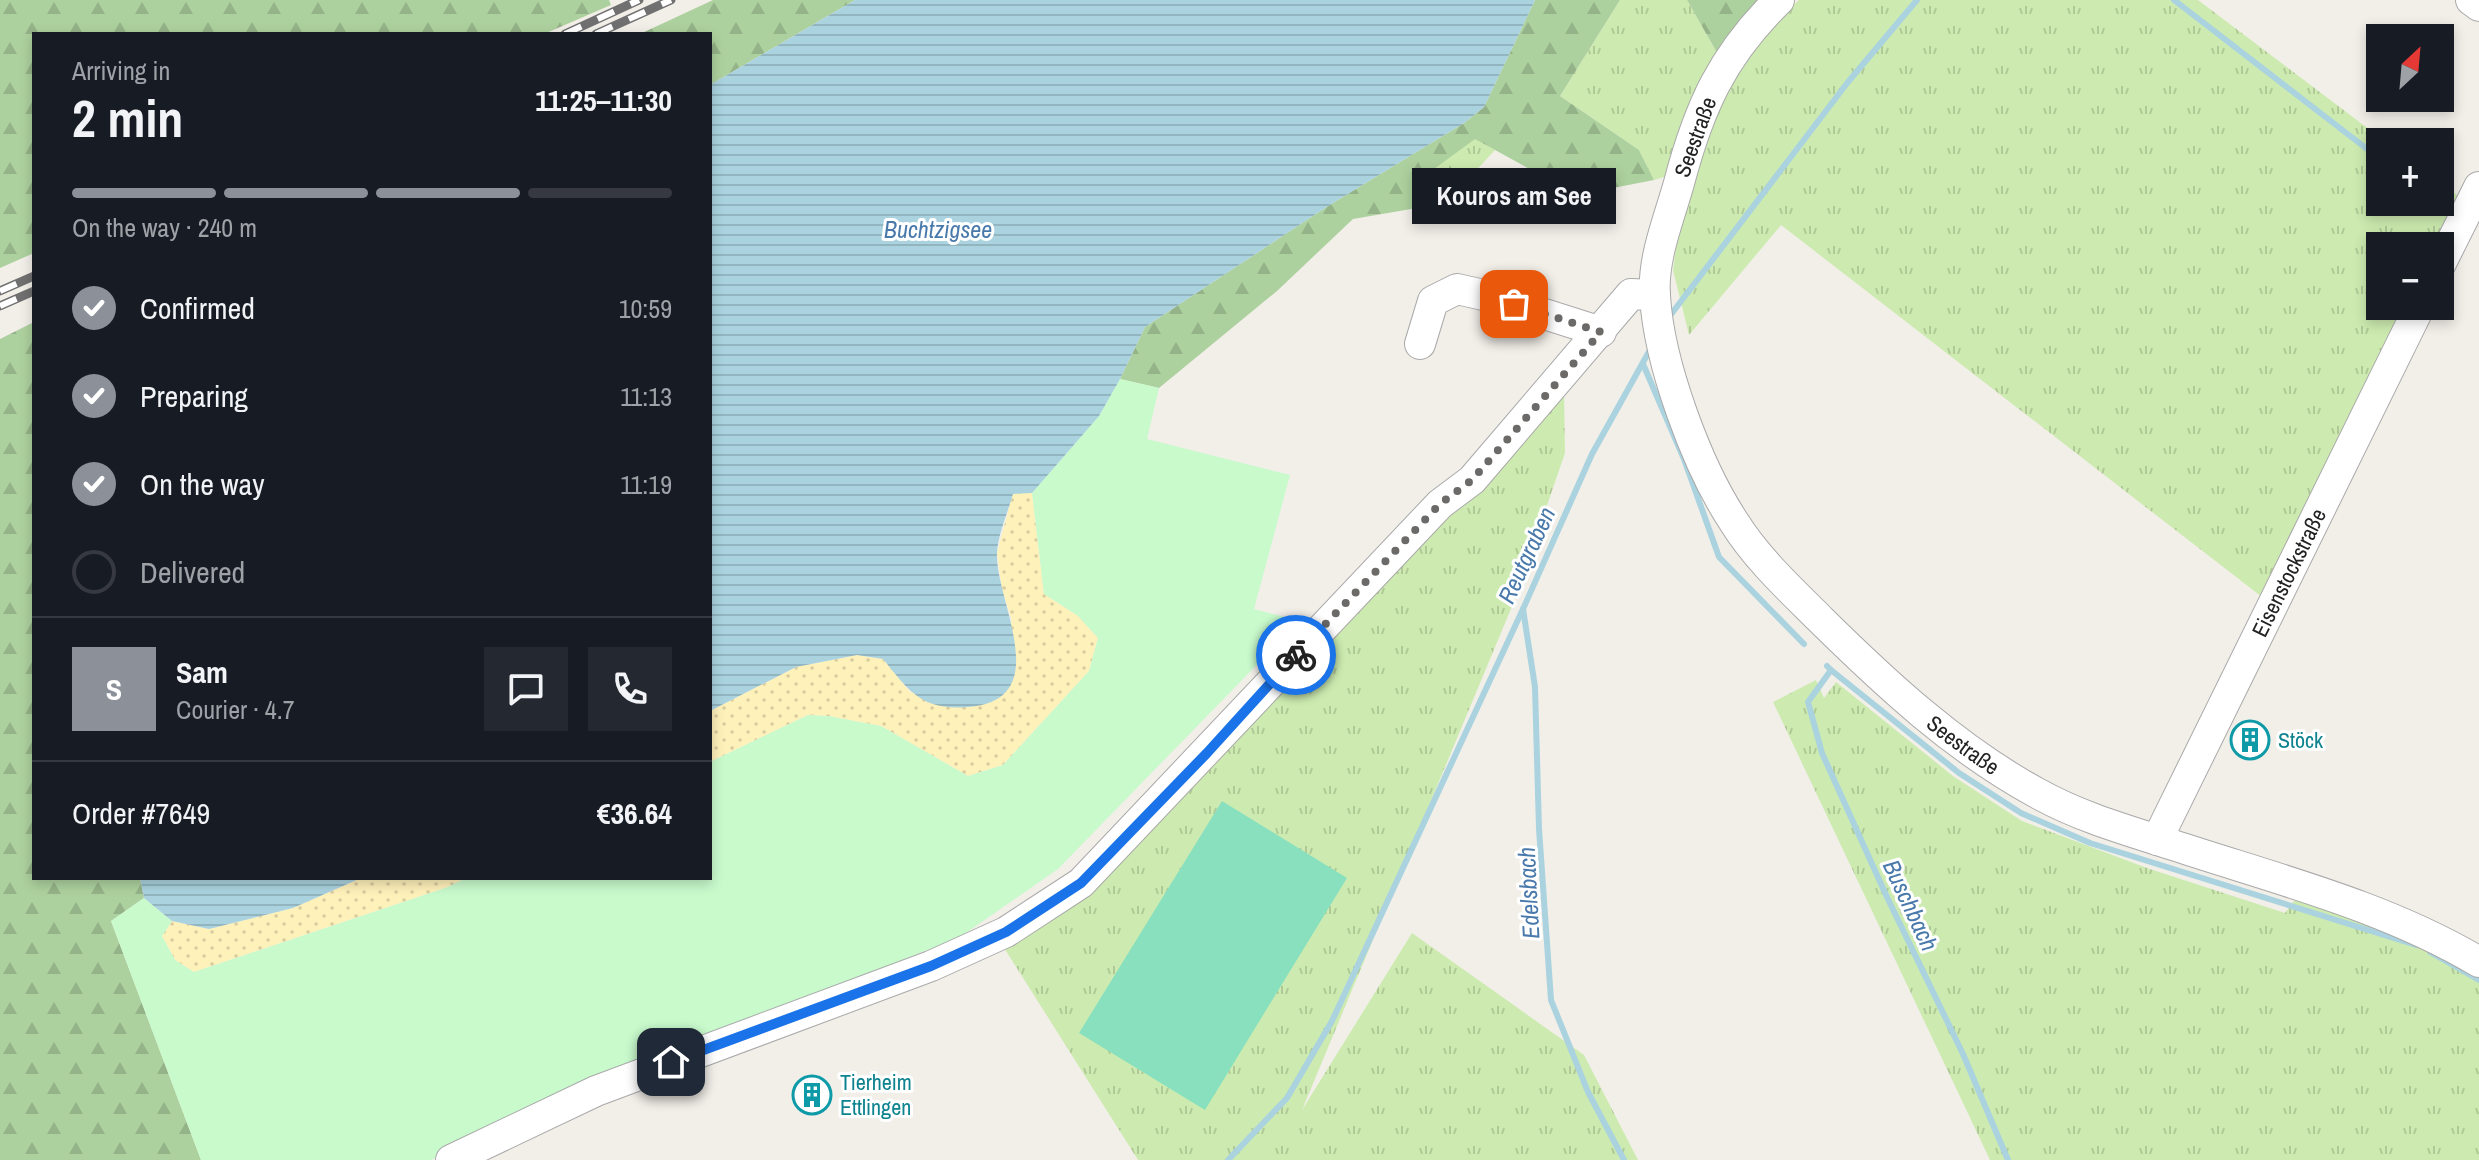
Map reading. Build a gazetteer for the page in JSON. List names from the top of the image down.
{
  "streets": {
    "street": ["Seestraße", "Eisenstockstraße"]
  },
  "crossings": [
    ["Seestraße", "Eisenstockstraße"]
  ],
  "water": [
    "Buchtzigsee",
    "Reutgraben",
    "Edelsbach",
    "Buschbach"
  ],
  "places": {
    "other": ["Kouros am See"],
    "building": ["Stöck", "Tierheim Ettlingen"]
  },
  "north": "top right",
  "page": {
    "map_buttons": ["+", "−"],
    "heading": ["2 min", "Arriving in", "11:25–11:30"],
    "panel": [
      "Sam",
      "Courier · 4.7",
      "Order #7649",
      "€36.64"
    ],
    "bubble": "Kouros am See",
    "bar": "On the way · 240 m",
    "list": [
      ["Confirmed", "10:59"],
      ["Preparing", "11:13"],
      ["On the way", "11:19"],
      "Delivered"
    ],
    "round": "S"
  }
}
